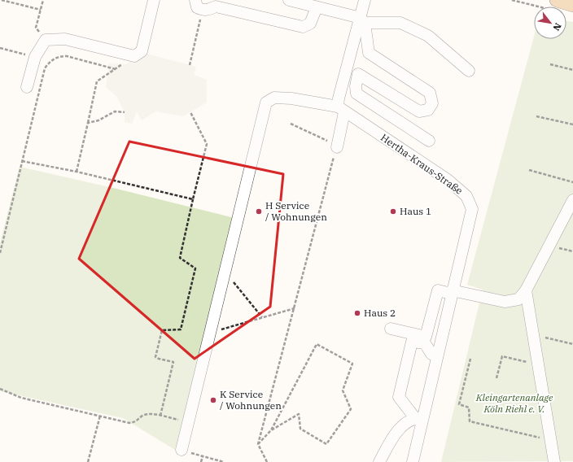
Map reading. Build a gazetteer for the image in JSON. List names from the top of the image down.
{
  "streets": {
    "lane": ["Hertha-Kraus-Straße"]
  },
  "parks": ["Kleingartenanlage Köln Riehl e. V."],
  "places": [
    "H Service / Wohnungen",
    "Haus 1",
    "Haus 2",
    "K Service / Wohnungen"
  ],
  "north": "bottom right"
}
